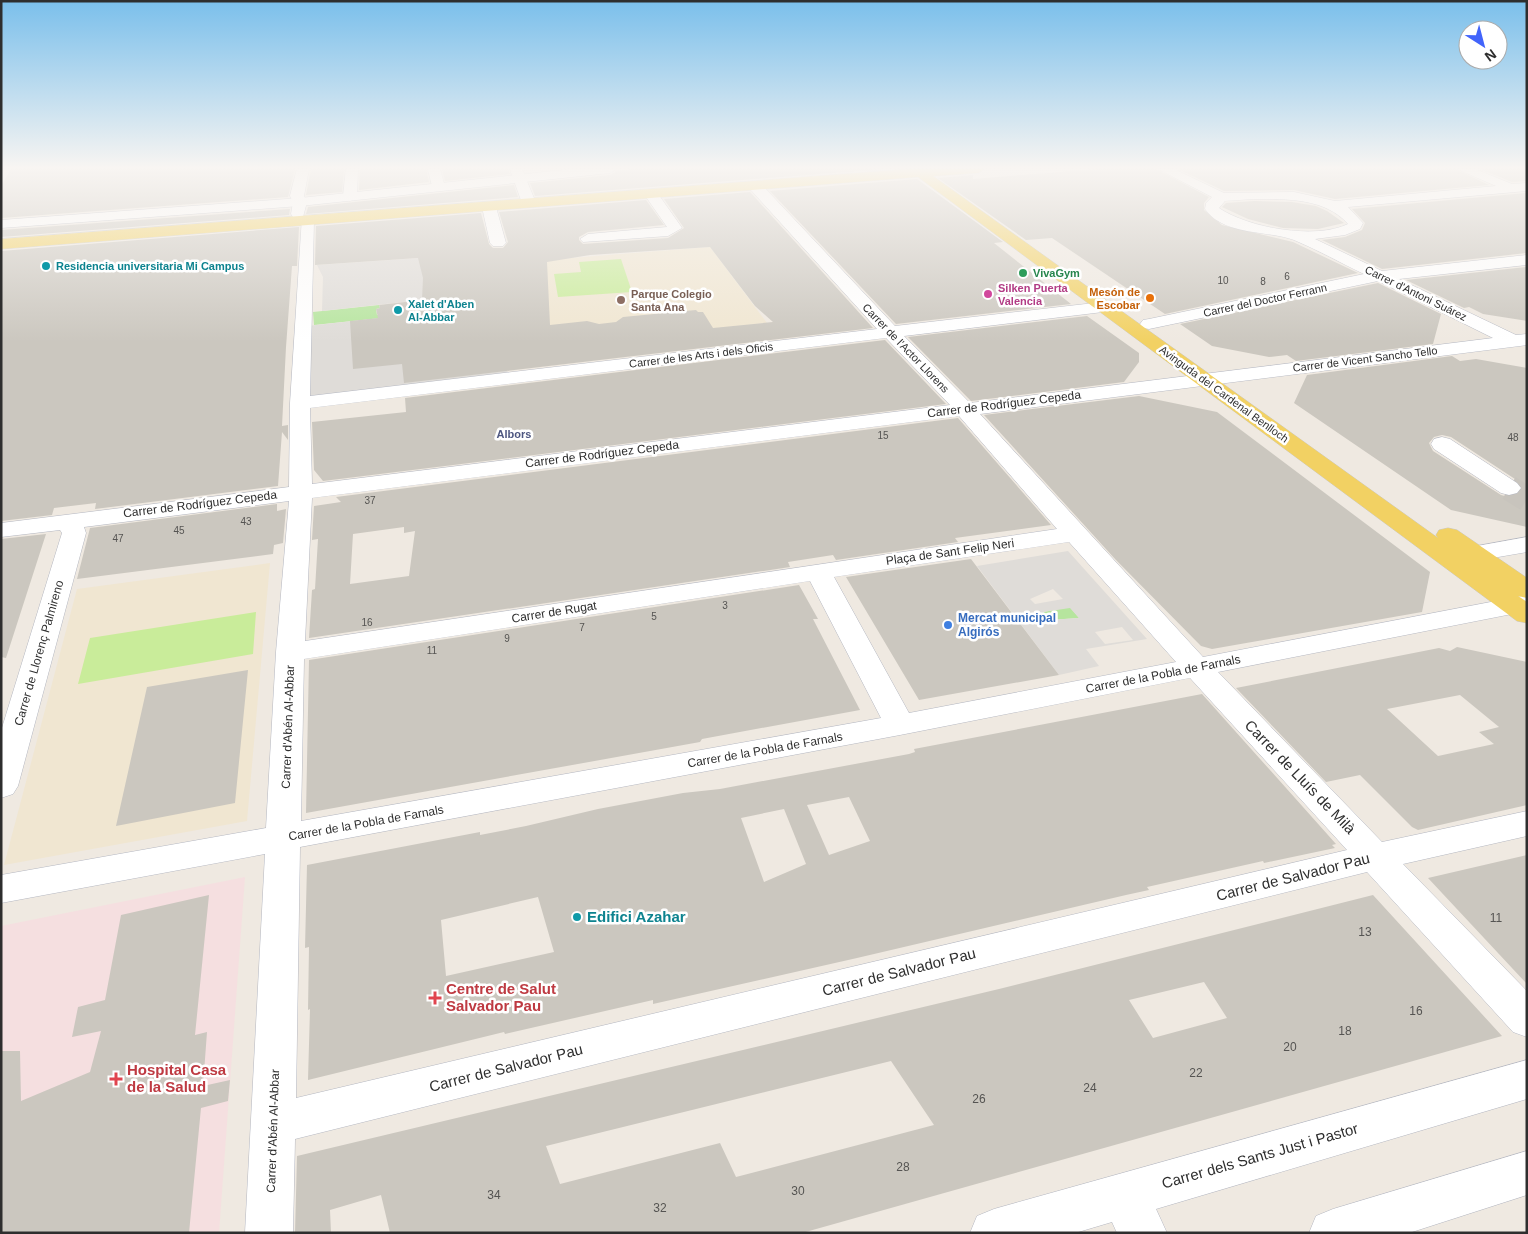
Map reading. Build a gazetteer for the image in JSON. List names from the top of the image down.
{
  "streets": {
    "main road": ["Avinguda del Cardenal Benlloch"],
    "street": [
      "Carrer d'Antoni Suárez",
      "Carrer del Doctor Ferrann",
      "Carrer de l'Actor Llorens",
      "Carrer de les Arts i dels Oficis",
      "Carrer de Vicent Sancho Tello",
      "Carrer de Rodríguez Cepeda",
      "Plaça de Sant Felip Neri",
      "Carrer de Rugat",
      "Carrer de Llorenç Palmireno",
      "Carrer de la Pobla de Farnals",
      "Carrer d'Abén Al-Abbar",
      "Carrer de Lluís de Milà",
      "Carrer de Salvador Pau",
      "Carrer dels Sants Just i Pastor"
    ]
  },
  "crossings": [
    ["Carrer d'Antoni Suárez", "Carrer del Doctor Ferrann"],
    ["Carrer d'Antoni Suárez", "Carrer de Vicent Sancho Tello"],
    ["Carrer del Doctor Ferrann", "Avinguda del Cardenal Benlloch"],
    ["Carrer de l'Actor Llorens", "Carrer de les Arts i dels Oficis"],
    ["Carrer de l'Actor Llorens", "Carrer de Rodríguez Cepeda"],
    ["Carrer de l'Actor Llorens", "Plaça de Sant Felip Neri"],
    ["Carrer de les Arts i dels Oficis", "Avinguda del Cardenal Benlloch"],
    ["Carrer de les Arts i dels Oficis", "Carrer d'Abén Al-Abbar"],
    ["Carrer de Vicent Sancho Tello", "Avinguda del Cardenal Benlloch"],
    ["Carrer de Vicent Sancho Tello", "Carrer de Rodríguez Cepeda"],
    ["Avinguda del Cardenal Benlloch", "Carrer de Rodríguez Cepeda"],
    ["Avinguda del Cardenal Benlloch", "Carrer de la Pobla de Farnals"],
    ["Carrer de Rodríguez Cepeda", "Carrer de Llorenç Palmireno"],
    ["Carrer de Rodríguez Cepeda", "Carrer d'Abén Al-Abbar"],
    ["Plaça de Sant Felip Neri", "Carrer de Rugat"],
    ["Carrer de Rugat", "Carrer d'Abén Al-Abbar"],
    ["Carrer de la Pobla de Farnals", "Carrer d'Abén Al-Abbar"],
    ["Carrer de la Pobla de Farnals", "Carrer de Lluís de Milà"],
    ["Carrer d'Abén Al-Abbar", "Carrer de Salvador Pau"],
    ["Carrer de Lluís de Milà", "Carrer de Salvador Pau"]
  ],
  "districts": ["Albors"],
  "places": {
    "other": [
      "Residencia universitaria Mi Campus",
      "VivaGym",
      "Silken Puerta Valencia",
      "Mesón de Escobar",
      "Parque Colegio Santa Ana",
      "Xalet d'Aben Al-Abbar",
      "Mercat municipal Algirós",
      "Edifici Azahar"
    ],
    "health": ["Centre de Salut Salvador Pau", "Hospital Casa de la Salud"]
  },
  "house_numbers": [
    "6",
    "10",
    "8",
    "15",
    "48",
    "37",
    "43",
    "45",
    "47",
    "3",
    "5",
    "16",
    "7",
    "9",
    "11",
    "11",
    "13",
    "16",
    "18",
    "20",
    "22",
    "24",
    "26",
    "28",
    "30",
    "34",
    "32"
  ],
  "north": "bottom right"
}
